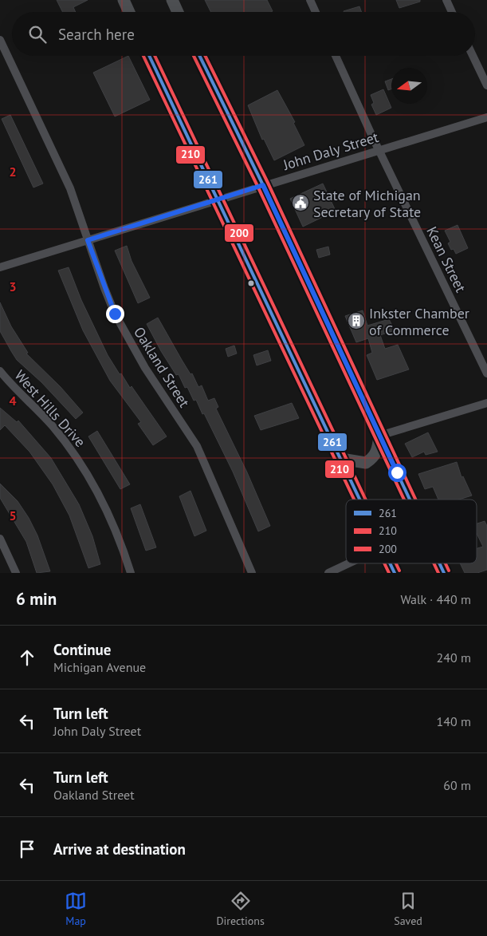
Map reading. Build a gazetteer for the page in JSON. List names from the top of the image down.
{
  "streets": {
    "street": [
      "John Daly Street",
      "Kean Street",
      "Oakland Street",
      "West Hills Drive"
    ]
  },
  "crossings": [
    ["John Daly Street", "Kean Street"],
    ["John Daly Street", "Oakland Street"]
  ],
  "places": {
    "public building": ["State of Michigan Secretary of State"],
    "building": ["Inkster Chamber of Commerce"]
  },
  "lines": ["transit line 261", "transit line 210", "transit line 200"],
  "legend": ["261", "210", "200"],
  "north": "left",
  "page": {
    "search": "Search here",
    "heading": ["6 min", "Walk · 440 m"],
    "list": [
      ["Continue", "Michigan Avenue", "240 m"],
      ["Turn left", "John Daly Street", "140 m"],
      ["Turn left", "Oakland Street", "60 m"],
      "Arrive at destination"
    ],
    "nav": ["Map", "Directions", "Saved"]
  },
  "grid": {
    "rows": [
      "2",
      "3",
      "4",
      "5"
    ]
  }
}
